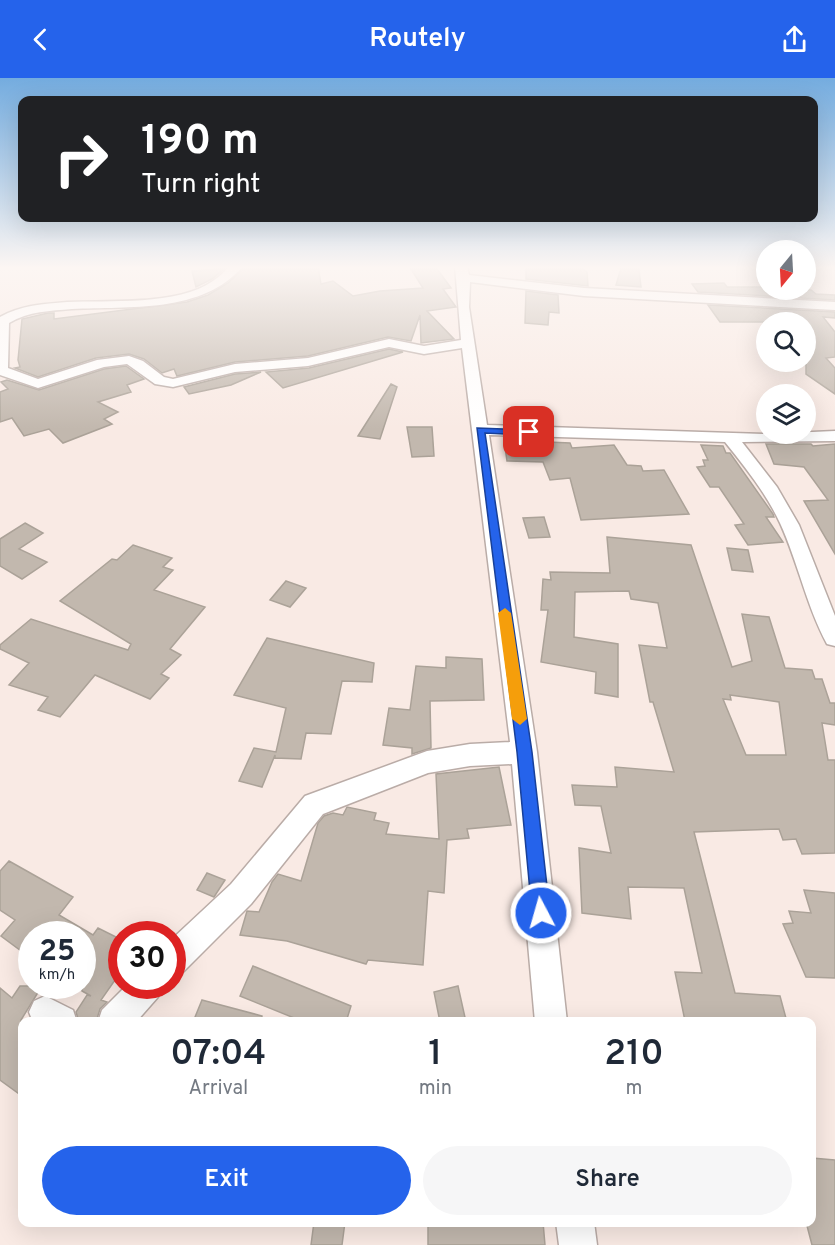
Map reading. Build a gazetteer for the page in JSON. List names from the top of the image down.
{
  "north": "bottom",
  "page": {
    "header": "Routely",
    "turn": ["190 m", "Turn right"],
    "speed": "25 km/h",
    "limit": "30",
    "eta": [
      "07:04",
      "Arrival",
      "1",
      "min",
      "210",
      "m"
    ],
    "buttons": ["Exit", "Share"]
  }
}
